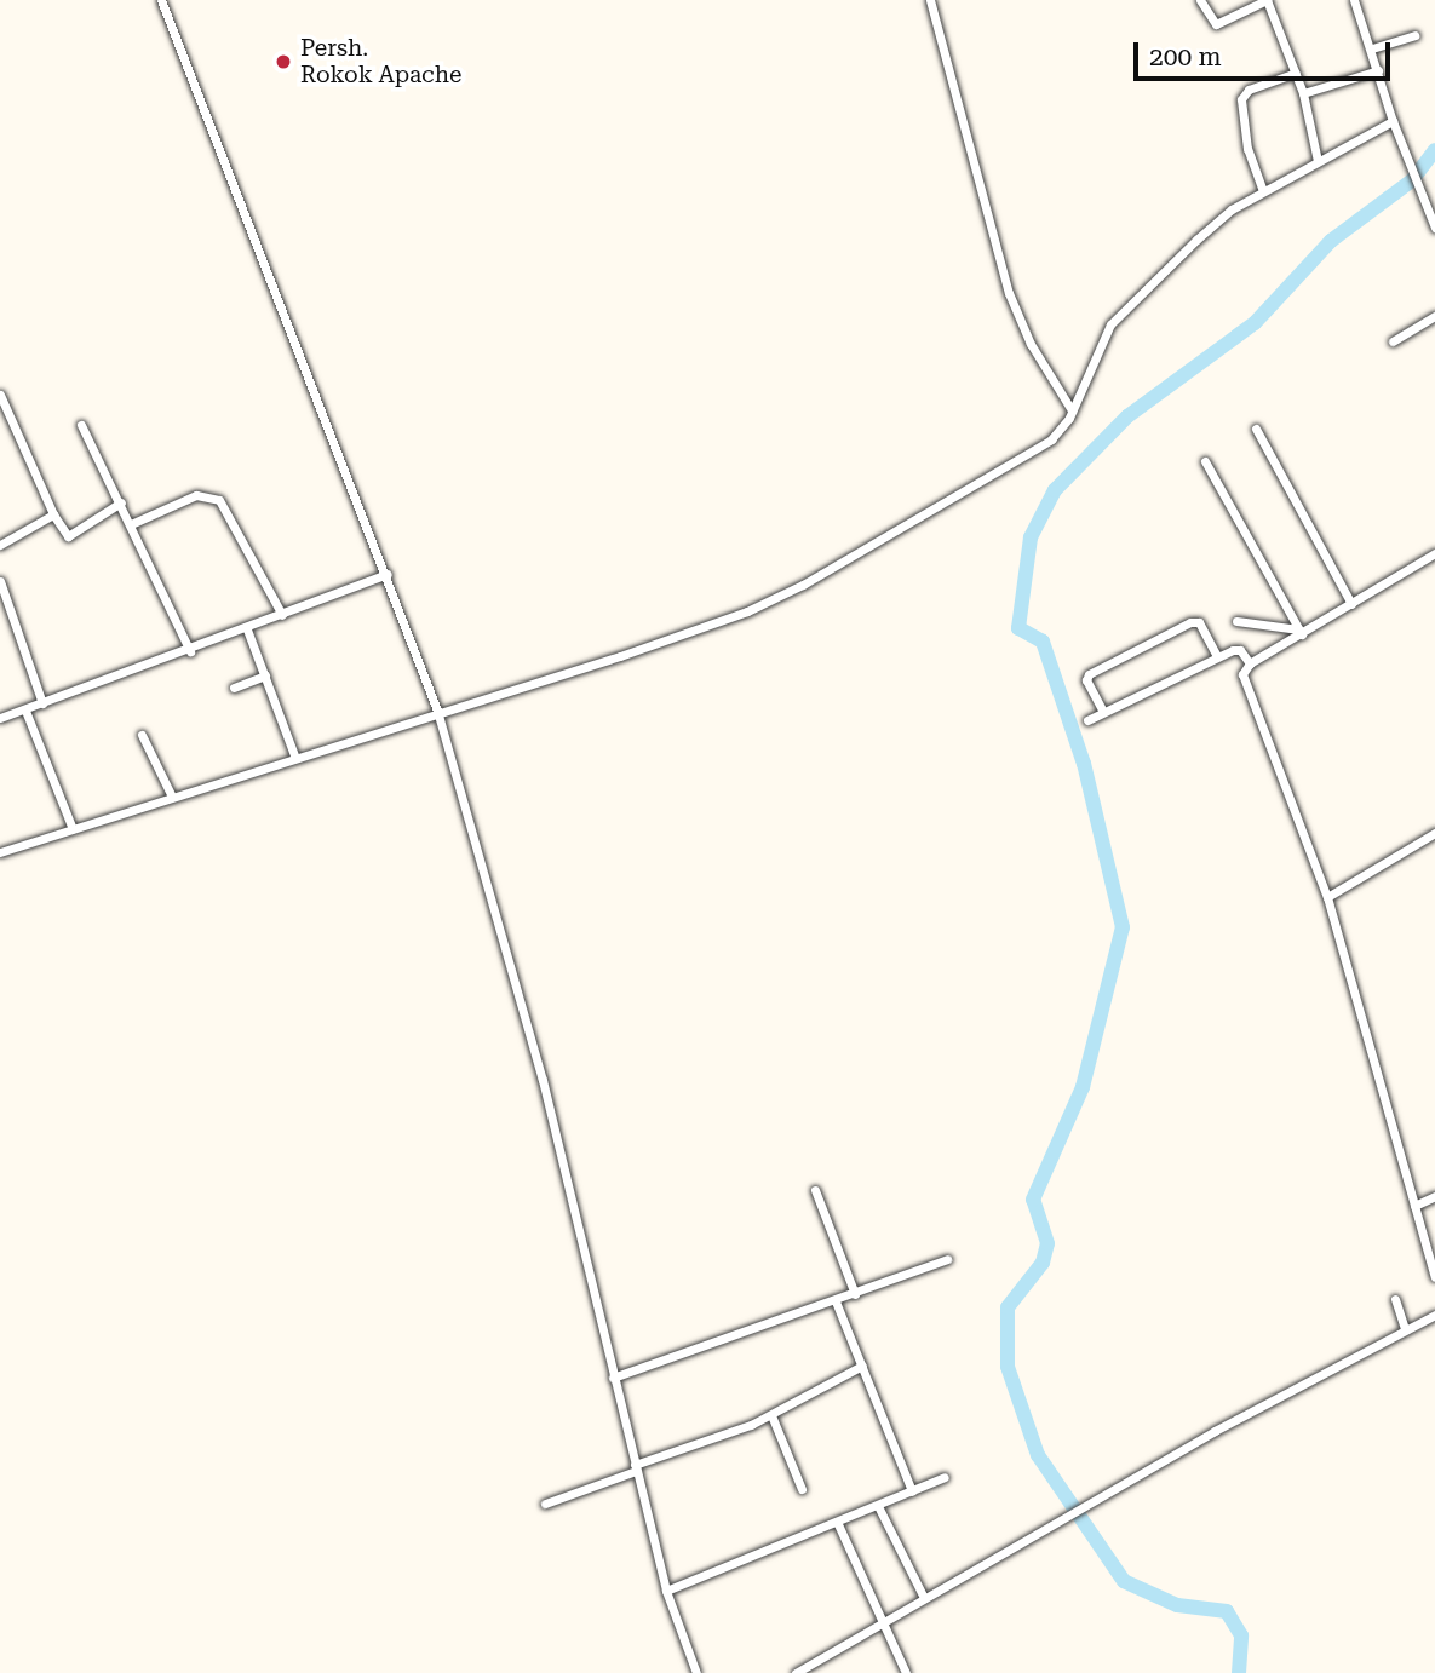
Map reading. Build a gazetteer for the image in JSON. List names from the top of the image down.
{
  "places": ["Persh. Rokok Apache"],
  "scale_bar": "200 m"
}
